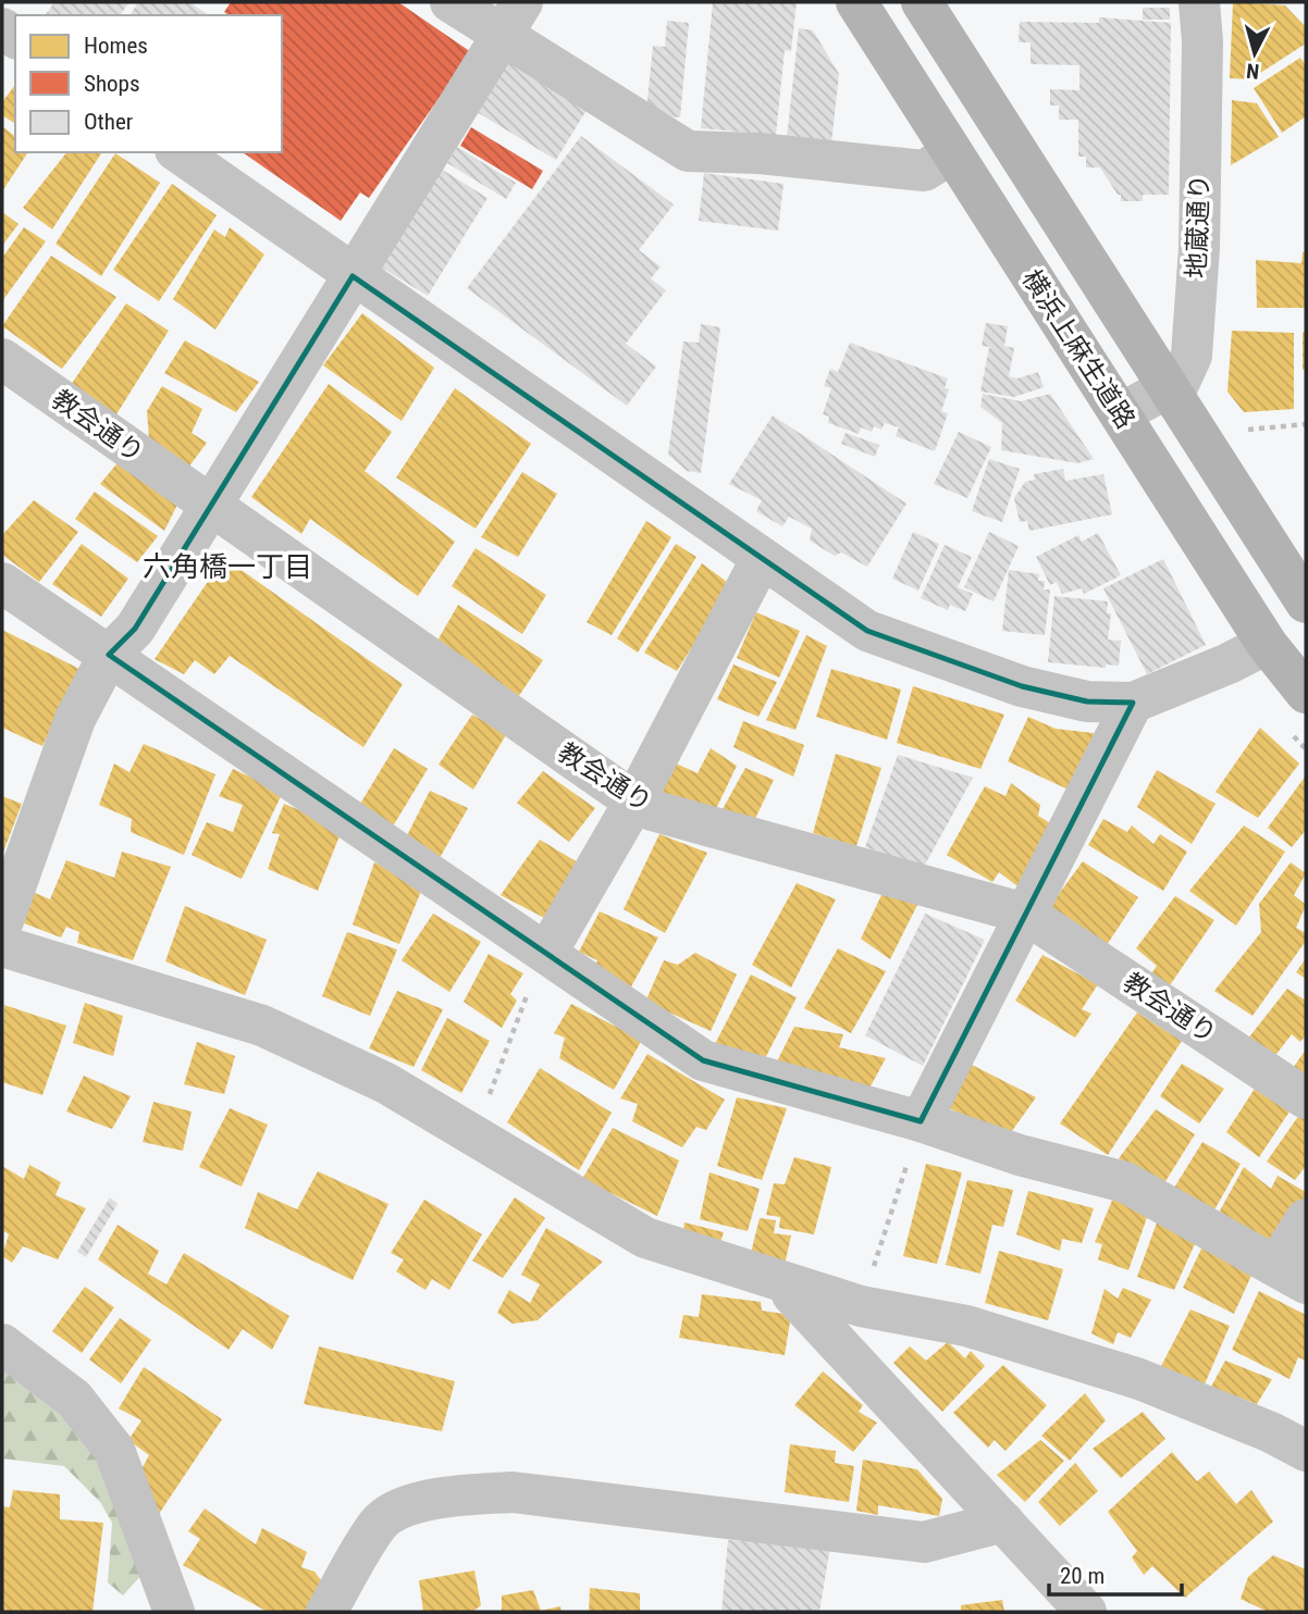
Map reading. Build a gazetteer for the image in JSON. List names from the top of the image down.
{
  "streets": {
    "main road": ["横浜上麻生道路"],
    "street": ["地蔵通り", "教会通り"]
  },
  "crossings": [
    ["地蔵通り", "横浜上麻生道路"]
  ],
  "districts": ["六角橋一丁目"],
  "legend": ["Homes", "Shops", "Other"],
  "scale_bar": "20 m",
  "north": "bottom"
}
